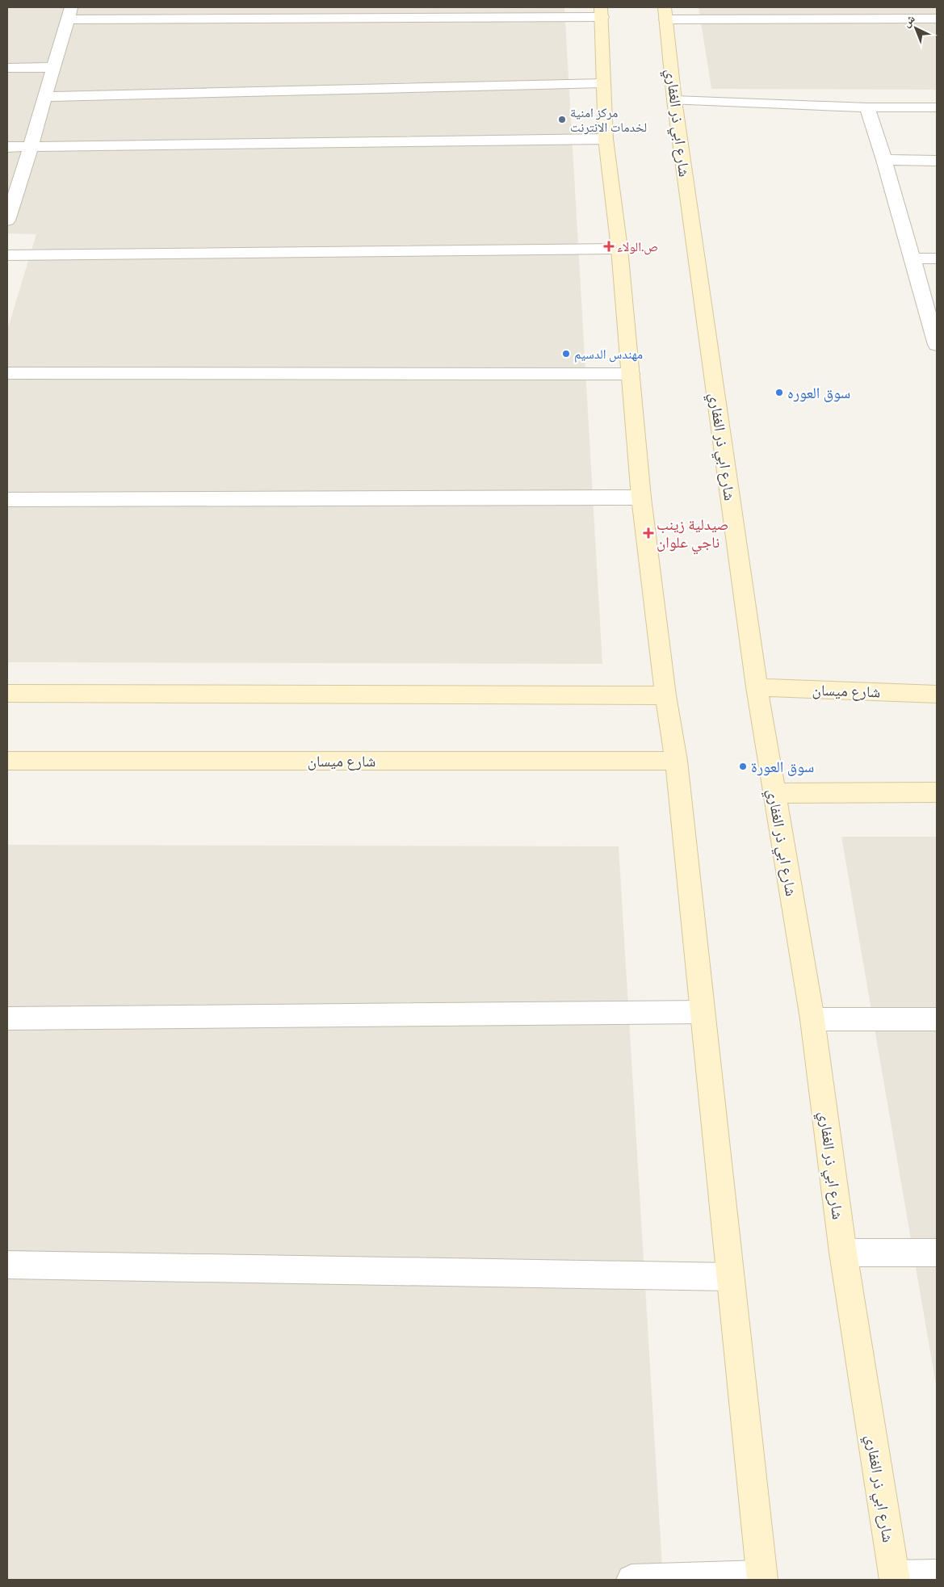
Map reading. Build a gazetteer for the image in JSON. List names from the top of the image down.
{
  "streets": {
    "main road": ["شارع ابي ذر الغفاري", "شارع ميسان"]
  },
  "crossings": [
    ["شارع ابي ذر الغفاري", "شارع ميسان"]
  ],
  "places": {
    "other": [
      "مركز امنية لخدمات الانترنت",
      "مهندس الدسيم",
      "سوق العوره",
      "سوق العورة"
    ],
    "health": ["ص.الولاء", "صيدلية زينب ناجي علوان"]
  },
  "north": "top left"
}
